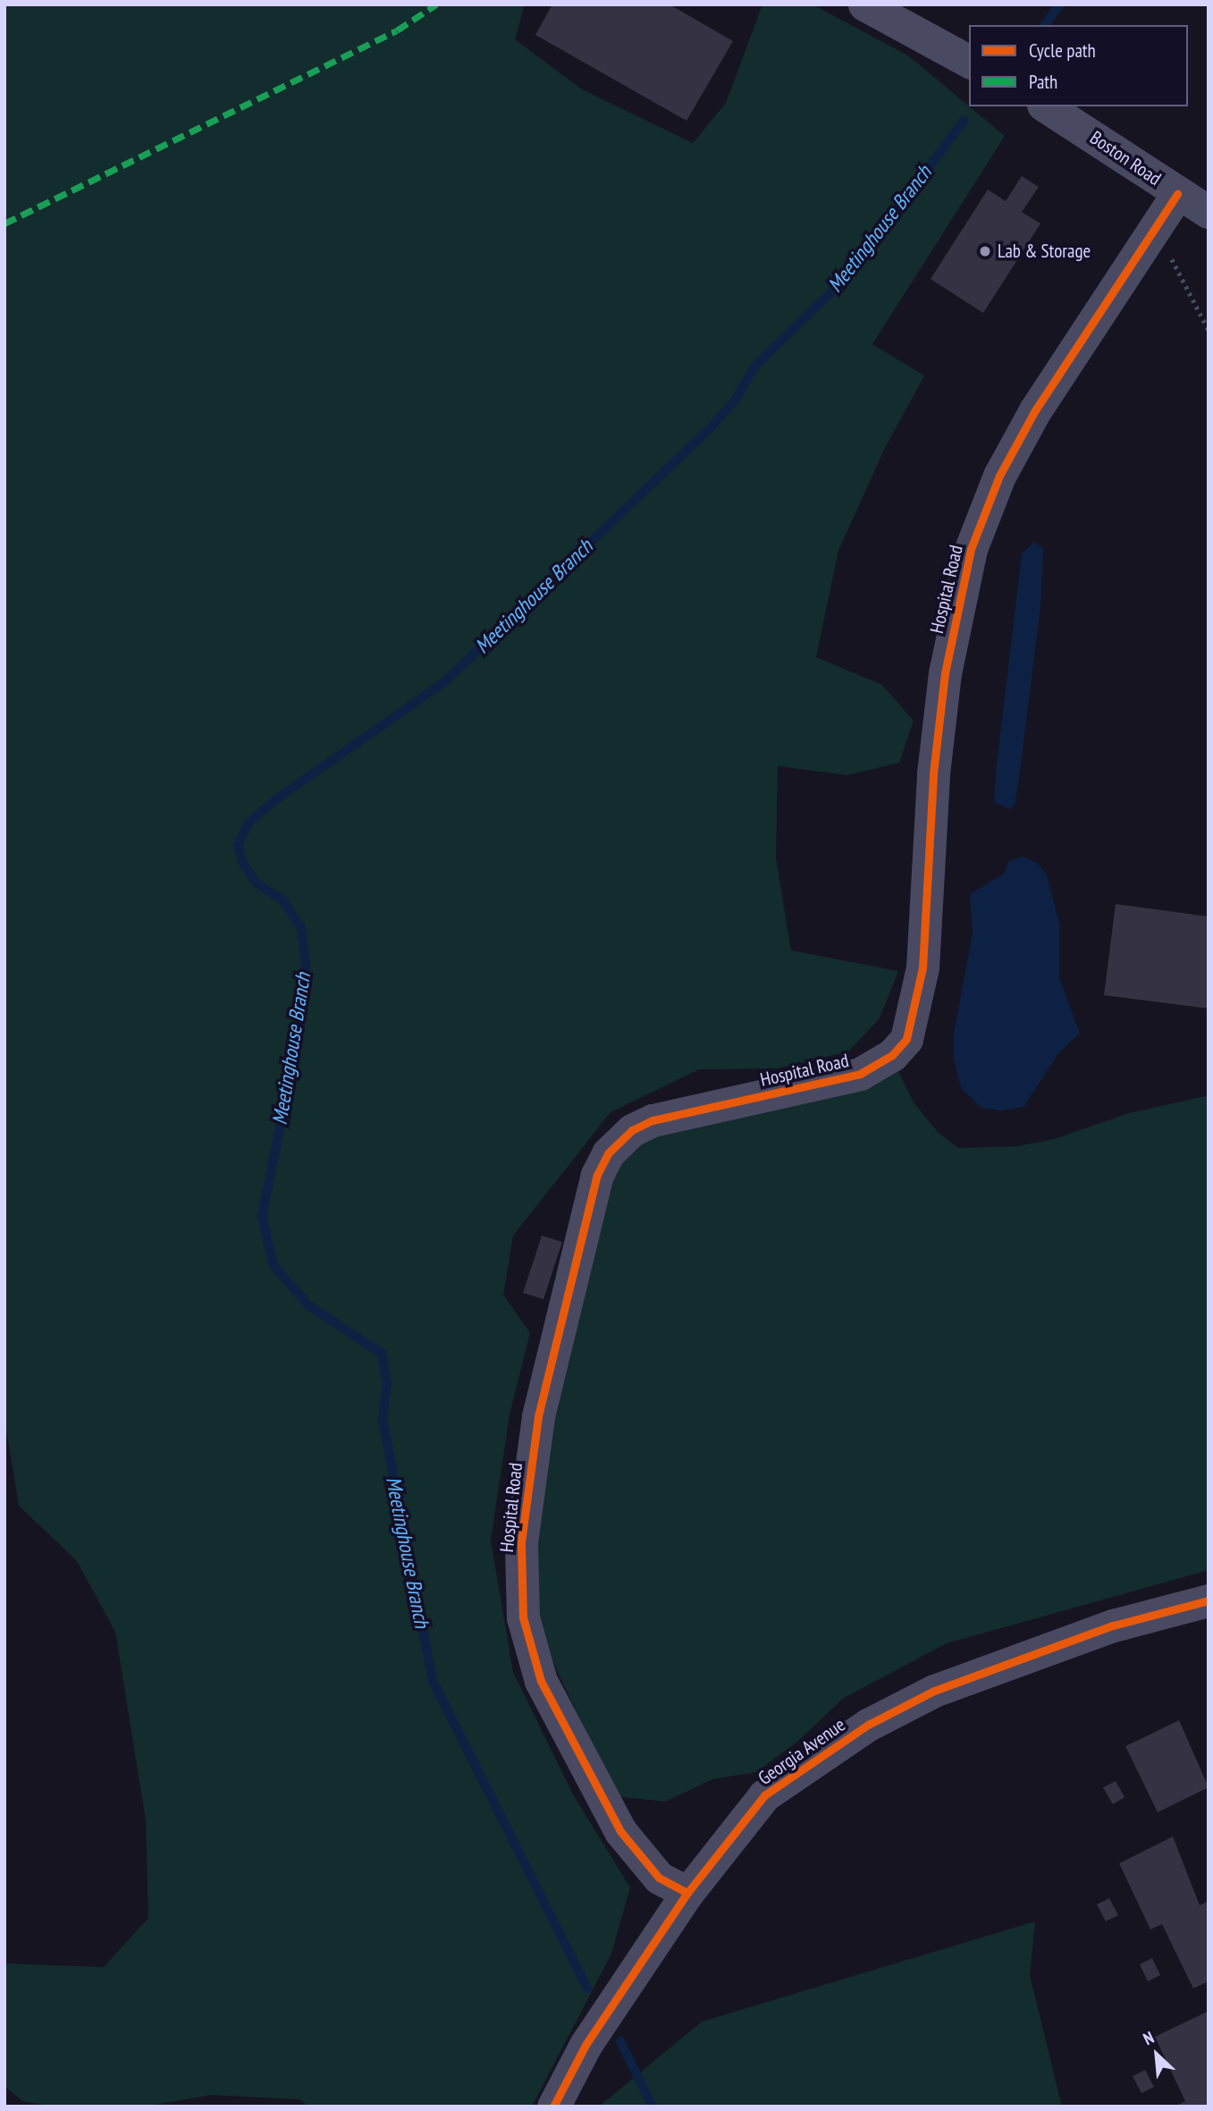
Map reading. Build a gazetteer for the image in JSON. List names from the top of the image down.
{
  "streets": {
    "street": ["Boston Road", "Hospital Road", "Georgia Avenue"]
  },
  "crossings": [
    ["Boston Road", "Hospital Road"],
    ["Hospital Road", "Georgia Avenue"]
  ],
  "water": ["Meetinghouse Branch"],
  "places": ["Lab & Storage"],
  "legend": ["Cycle path", "Path"],
  "north": "top left"
}
